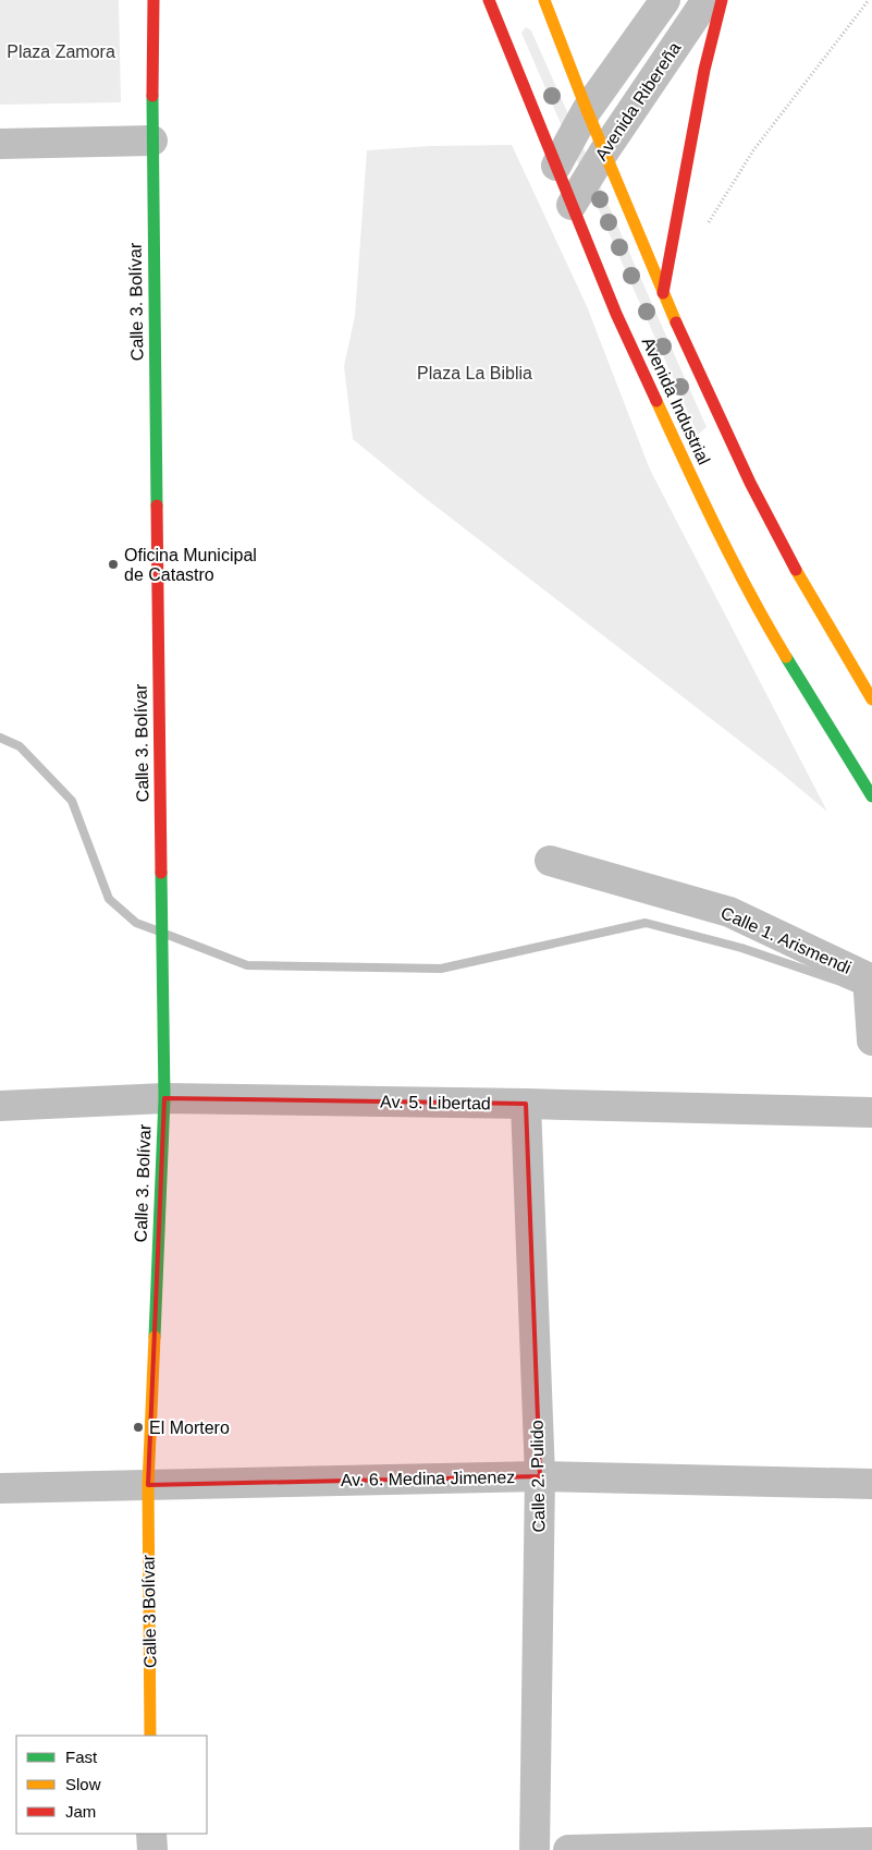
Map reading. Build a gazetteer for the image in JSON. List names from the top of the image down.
{
  "streets": {
    "street": [
      "Avenida Ribereña",
      "Calle 3. Bolívar",
      "Avenida Industrial",
      "Calle 1. Arismendi",
      "Av. 5. Libertad",
      "Calle 2. Pulido",
      "Av. 6. Medina Jimenez",
      "Calle 3 Bolívar"
    ]
  },
  "crossings": [
    ["Avenida Ribereña", "Avenida Industrial"],
    ["Calle 3. Bolívar", "Av. 5. Libertad"],
    ["Calle 3. Bolívar", "Av. 6. Medina Jimenez"],
    ["Calle 3. Bolívar", "Calle 3 Bolívar"],
    ["Av. 5. Libertad", "Calle 2. Pulido"],
    ["Calle 2. Pulido", "Av. 6. Medina Jimenez"],
    ["Av. 6. Medina Jimenez", "Calle 3 Bolívar"]
  ],
  "parks": ["Plaza Zamora", "Plaza La Biblia"],
  "places": ["Oficina Municipal de Catastro", "El Mortero"],
  "legend": ["Fast", "Slow", "Jam"]
}
